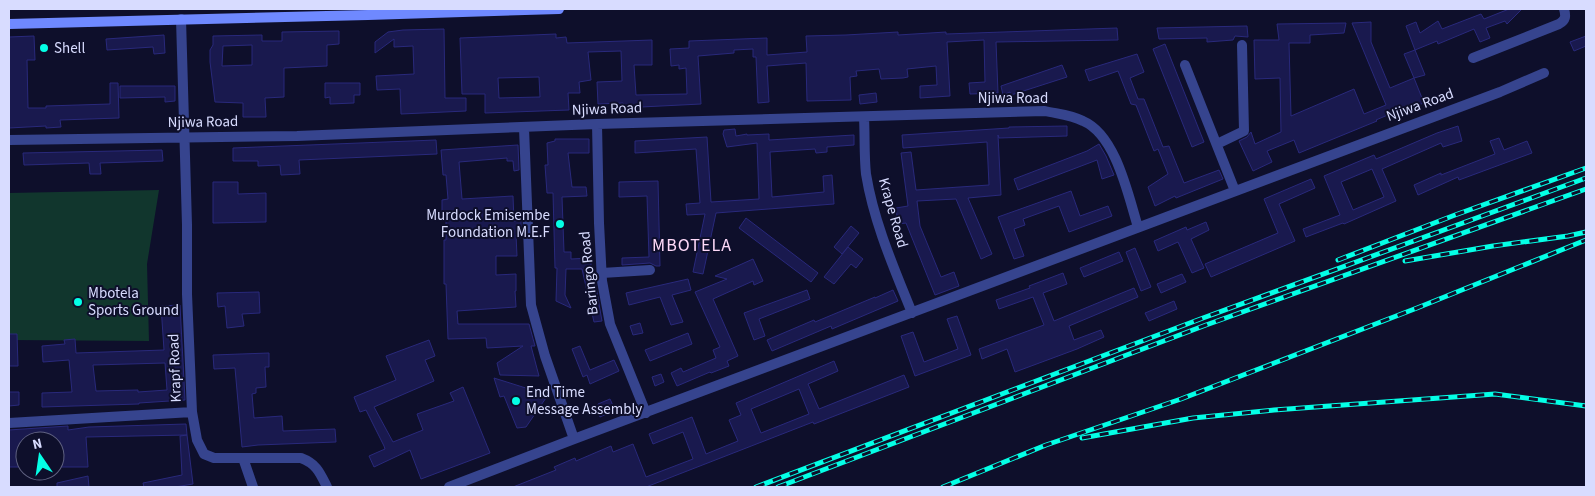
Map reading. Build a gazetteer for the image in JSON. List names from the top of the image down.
{
  "streets": {
    "street": [
      "Njiwa Road",
      "Krape Road",
      "Baringo Road",
      "Krapf Road"
    ]
  },
  "crossings": [
    ["Njiwa Road", "Krape Road"],
    ["Njiwa Road", "Baringo Road"],
    ["Njiwa Road", "Krapf Road"]
  ],
  "districts": ["MBOTELA"],
  "places": [
    "Shell",
    "Murdock Emisembe Foundation M.E.F",
    "Mbotela Sports Ground",
    "End Time Message Assembly"
  ],
  "north": "top"
}
